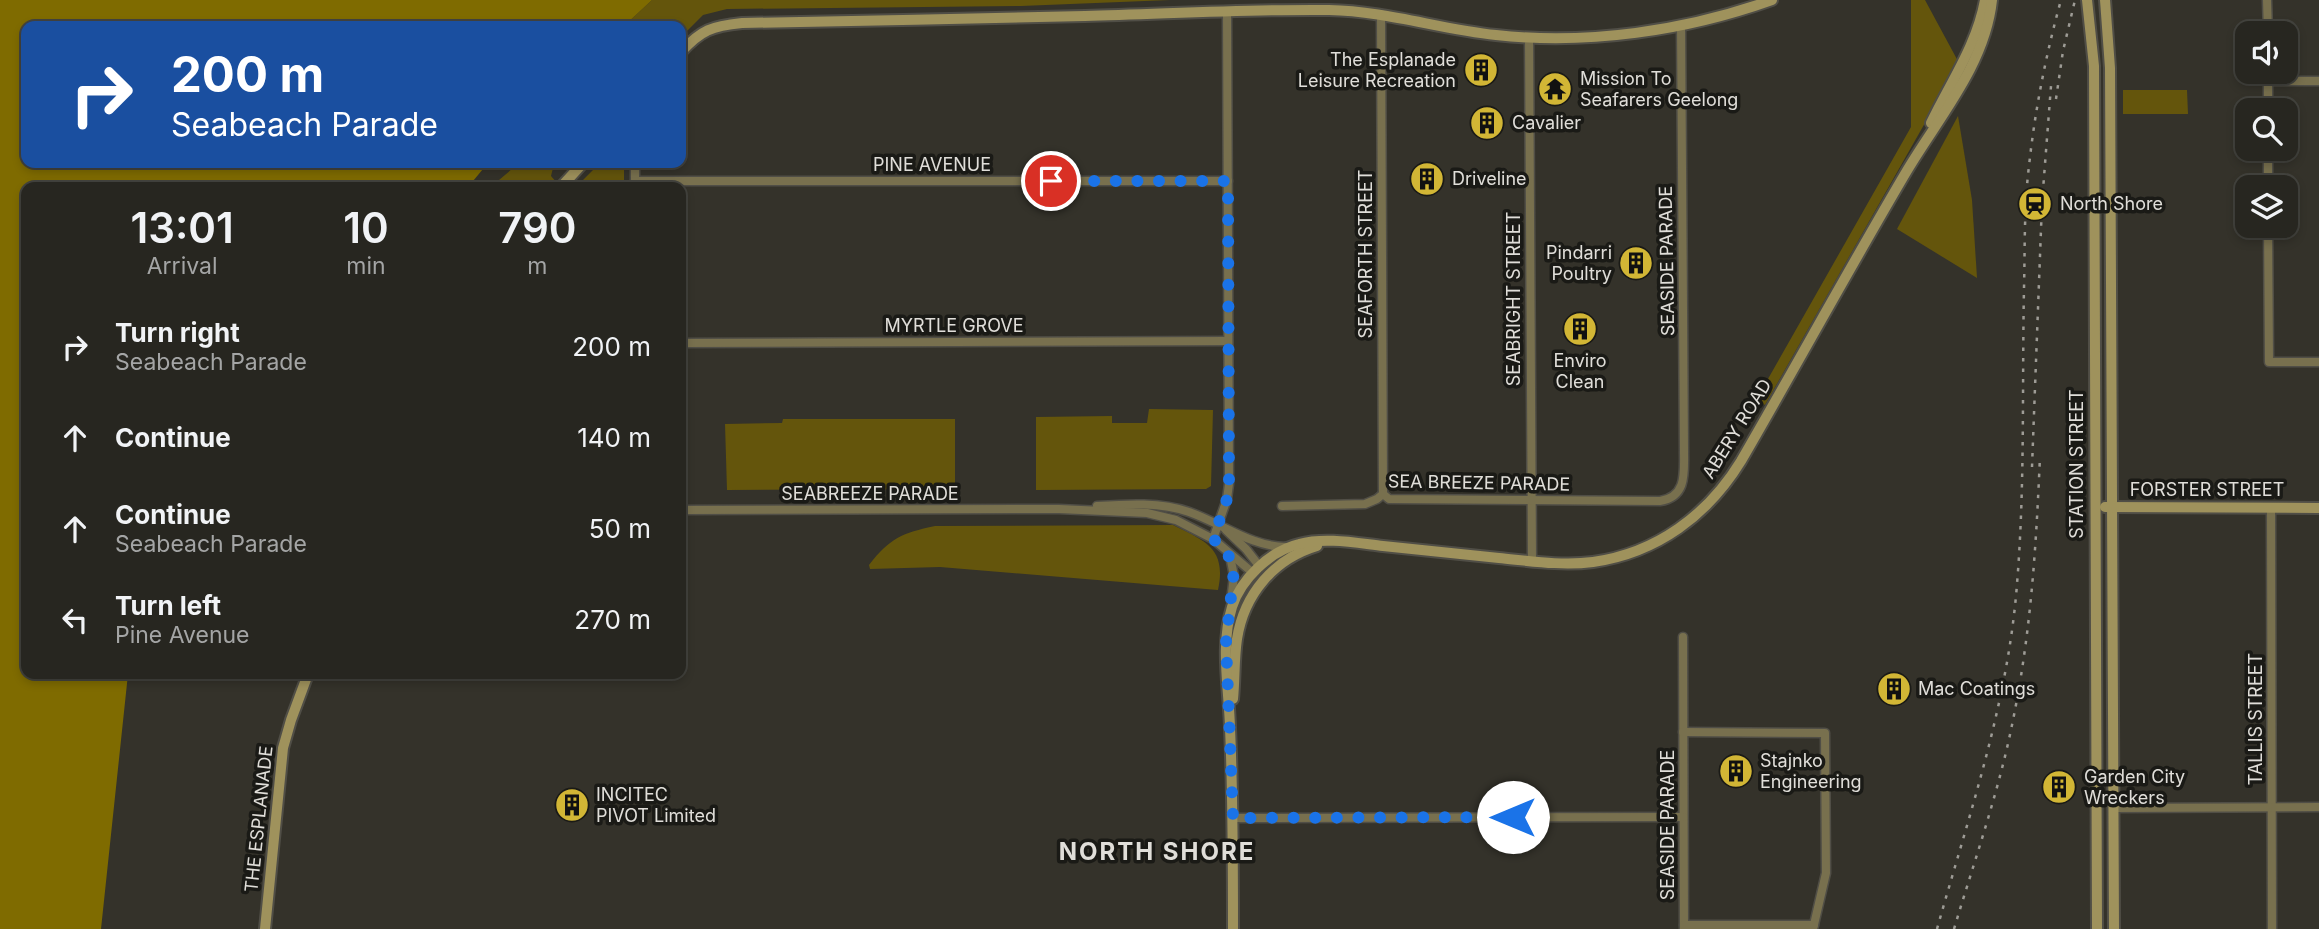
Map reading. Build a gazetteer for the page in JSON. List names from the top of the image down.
{
  "streets": {
    "main road": [
      "ABERY ROAD",
      "STATION STREET",
      "FORSTER STREET",
      "THE ESPLANADE"
    ],
    "street": [
      "PINE AVENUE",
      "SEAFORTH STREET",
      "SEASIDE PARADE",
      "SEABRIGHT STREET",
      "MYRTLE GROVE",
      "SEA BREEZE PARADE",
      "SEABREEZE PARADE",
      "TALLIS STREET"
    ]
  },
  "crossings": [
    ["SEAFORTH STREET", "SEA BREEZE PARADE"],
    ["SEASIDE PARADE", "SEA BREEZE PARADE"],
    ["SEABRIGHT STREET", "ABERY ROAD"],
    ["SEABRIGHT STREET", "SEA BREEZE PARADE"],
    ["ABERY ROAD", "SEABREEZE PARADE"],
    ["STATION STREET", "FORSTER STREET"],
    ["FORSTER STREET", "TALLIS STREET"]
  ],
  "districts": ["NORTH SHORE"],
  "places": {
    "building": [
      "The Esplanade Leisure Recreation",
      "Cavalier",
      "Driveline",
      "Pindarri Poultry",
      "Enviro Clean",
      "Mac Coatings",
      "Stajnko Engineering",
      "Garden City Wreckers",
      "INCITEC PIVOT Limited"
    ],
    "temple": ["Mission To Seafarers Geelong"],
    "station": ["North Shore"]
  },
  "page": {
    "turn": ["200 m", "Seabeach Parade"],
    "eta": [
      "13:01",
      "Arrival",
      "10",
      "min",
      "790",
      "m"
    ],
    "list": [
      {
        "name": "Turn right",
        "note": "Seabeach Parade",
        "value": "200 m"
      },
      {
        "name": "Continue",
        "value": "140 m"
      },
      {
        "name": "Continue",
        "note": "Seabeach Parade",
        "value": "50 m"
      },
      {
        "name": "Turn left",
        "note": "Pine Avenue",
        "value": "270 m"
      }
    ]
  }
}
